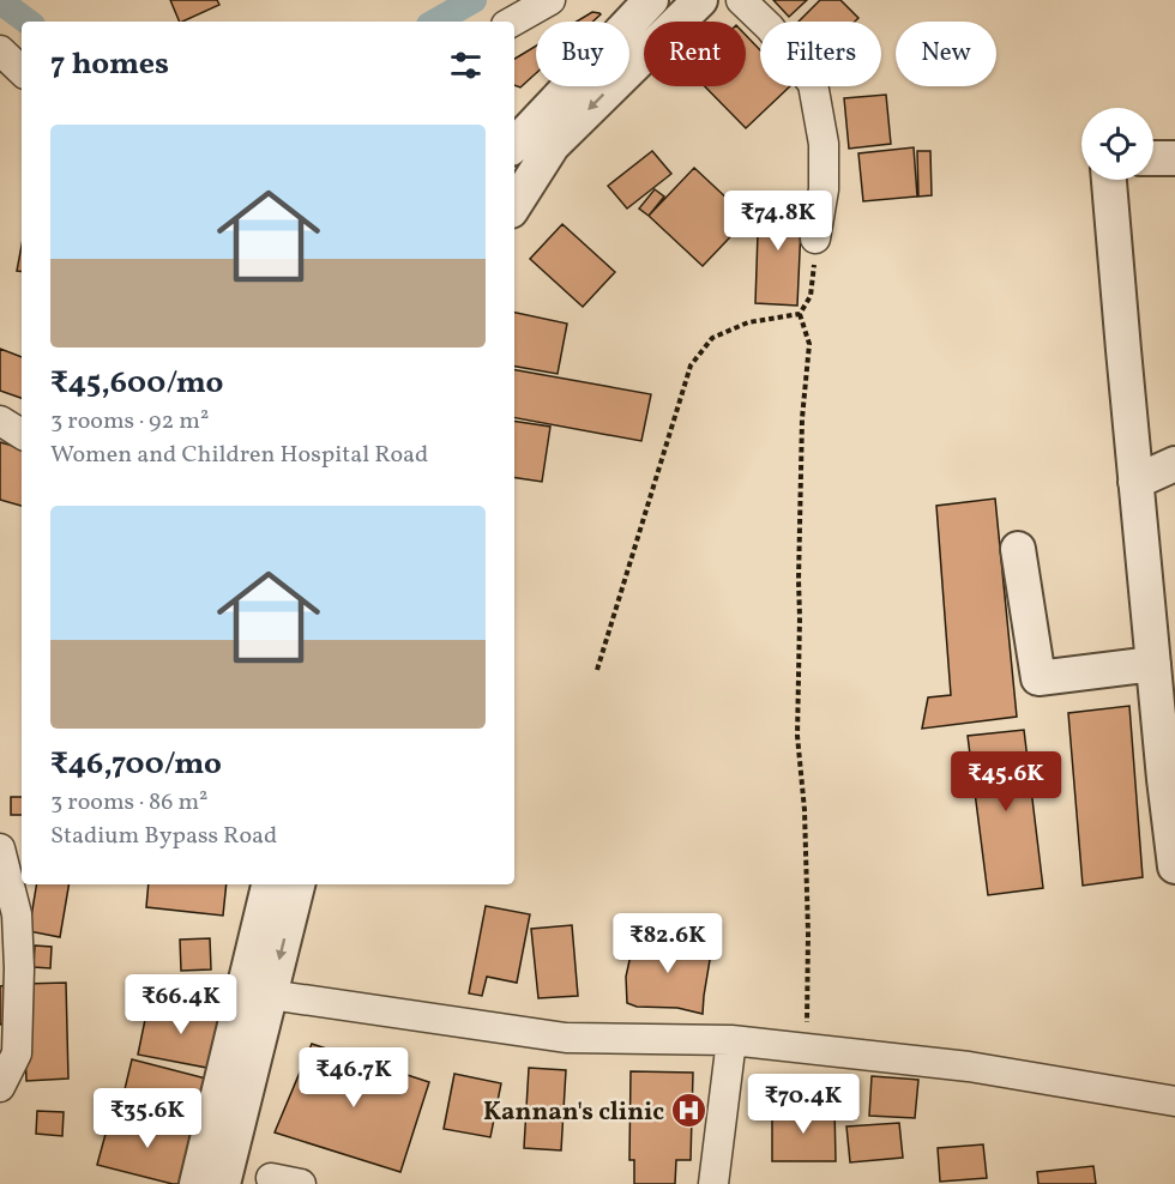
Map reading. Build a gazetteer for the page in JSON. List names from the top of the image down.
{
  "places": {
    "hospital": ["Kannan's clinic"]
  },
  "page": {
    "chip": [
      "Buy",
      "Rent",
      "Filters",
      "New"
    ],
    "heading": "7 homes",
    "list": [
      {
        "name": "₹45,600/mo",
        "note": "3 rooms · 92 m² · Women and Children Hospital Road"
      },
      {
        "name": "₹46,700/mo",
        "note": "3 rooms · 86 m² · Stadium Bypass Road"
      }
    ],
    "price": [
      "₹74.8K",
      "₹45.6K",
      "₹82.6K",
      "₹66.4K",
      "₹46.7K",
      "₹70.4K",
      "₹35.6K"
    ]
  }
}
